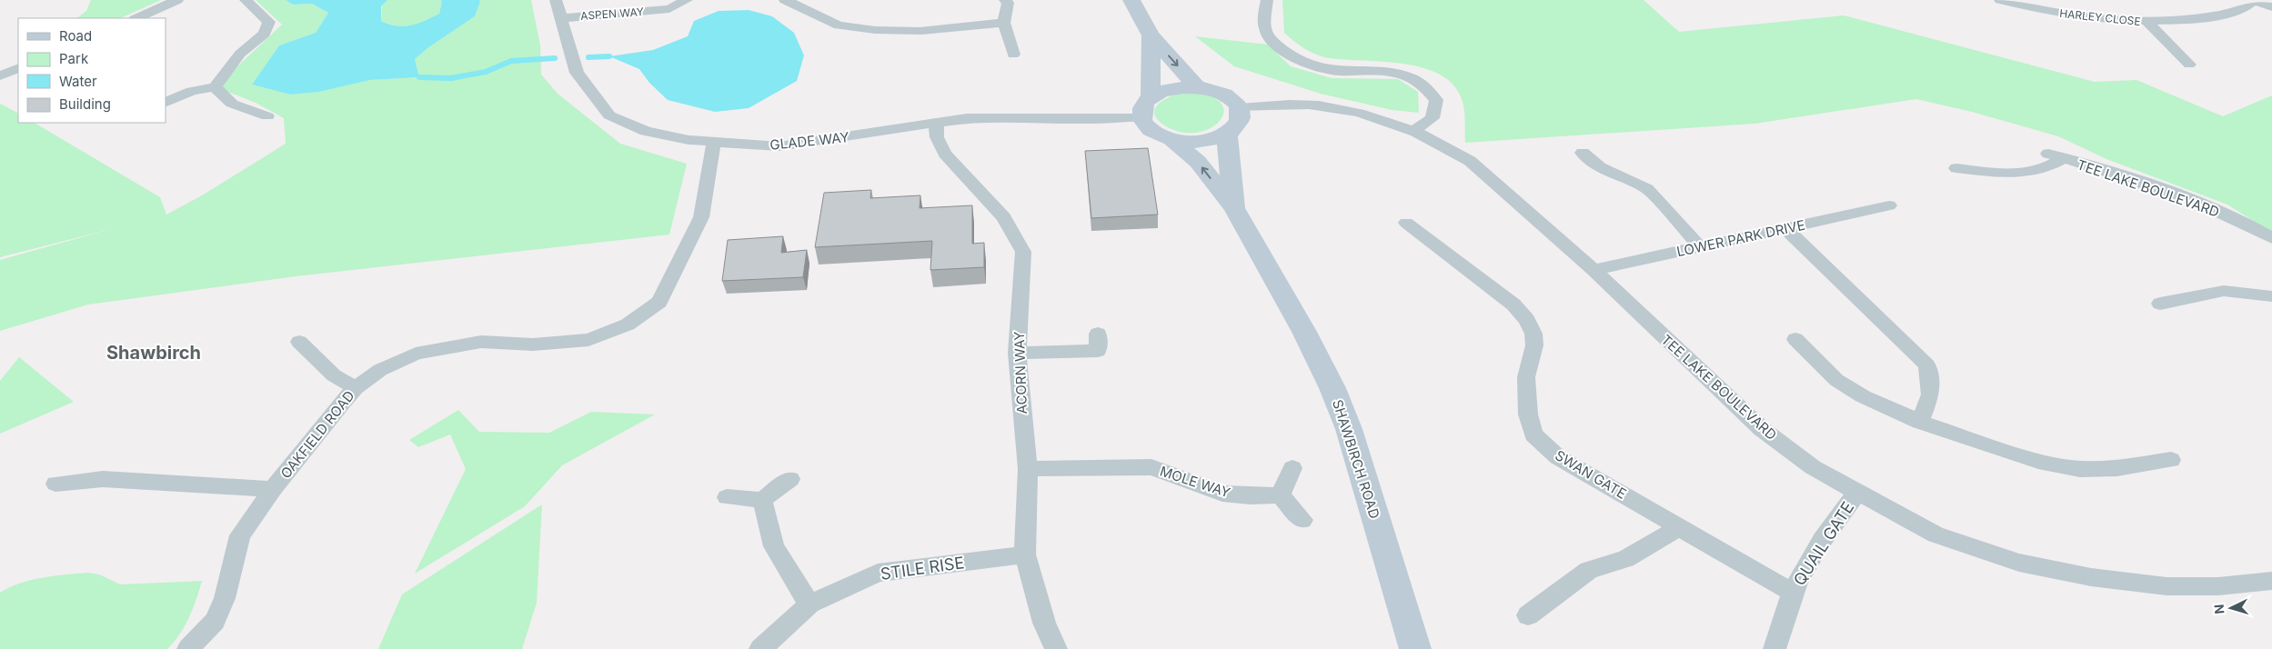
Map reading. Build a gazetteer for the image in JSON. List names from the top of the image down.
{
  "streets": {
    "main road": ["SHAWBIRCH ROAD"],
    "street": [
      "ASPEN WAY",
      "HARLEY CLOSE",
      "GLADE WAY",
      "TEE LAKE BOULEVARD",
      "LOWER PARK DRIVE",
      "ACORN WAY",
      "OAKFIELD ROAD",
      "SWAN GATE",
      "MOLE WAY",
      "QUAIL GATE",
      "STILE RISE"
    ]
  },
  "crossings": [
    ["ASPEN WAY", "GLADE WAY"],
    ["GLADE WAY", "TEE LAKE BOULEVARD"],
    ["GLADE WAY", "ACORN WAY"],
    ["GLADE WAY", "OAKFIELD ROAD"],
    ["GLADE WAY", "SHAWBIRCH ROAD"],
    ["TEE LAKE BOULEVARD", "LOWER PARK DRIVE"],
    ["TEE LAKE BOULEVARD", "SHAWBIRCH ROAD"],
    ["TEE LAKE BOULEVARD", "QUAIL GATE"],
    ["ACORN WAY", "MOLE WAY"],
    ["ACORN WAY", "STILE RISE"],
    ["SWAN GATE", "QUAIL GATE"]
  ],
  "districts": ["Shawbirch"],
  "legend": [
    "Road",
    "Park",
    "Water",
    "Building"
  ],
  "north": "left"
}
